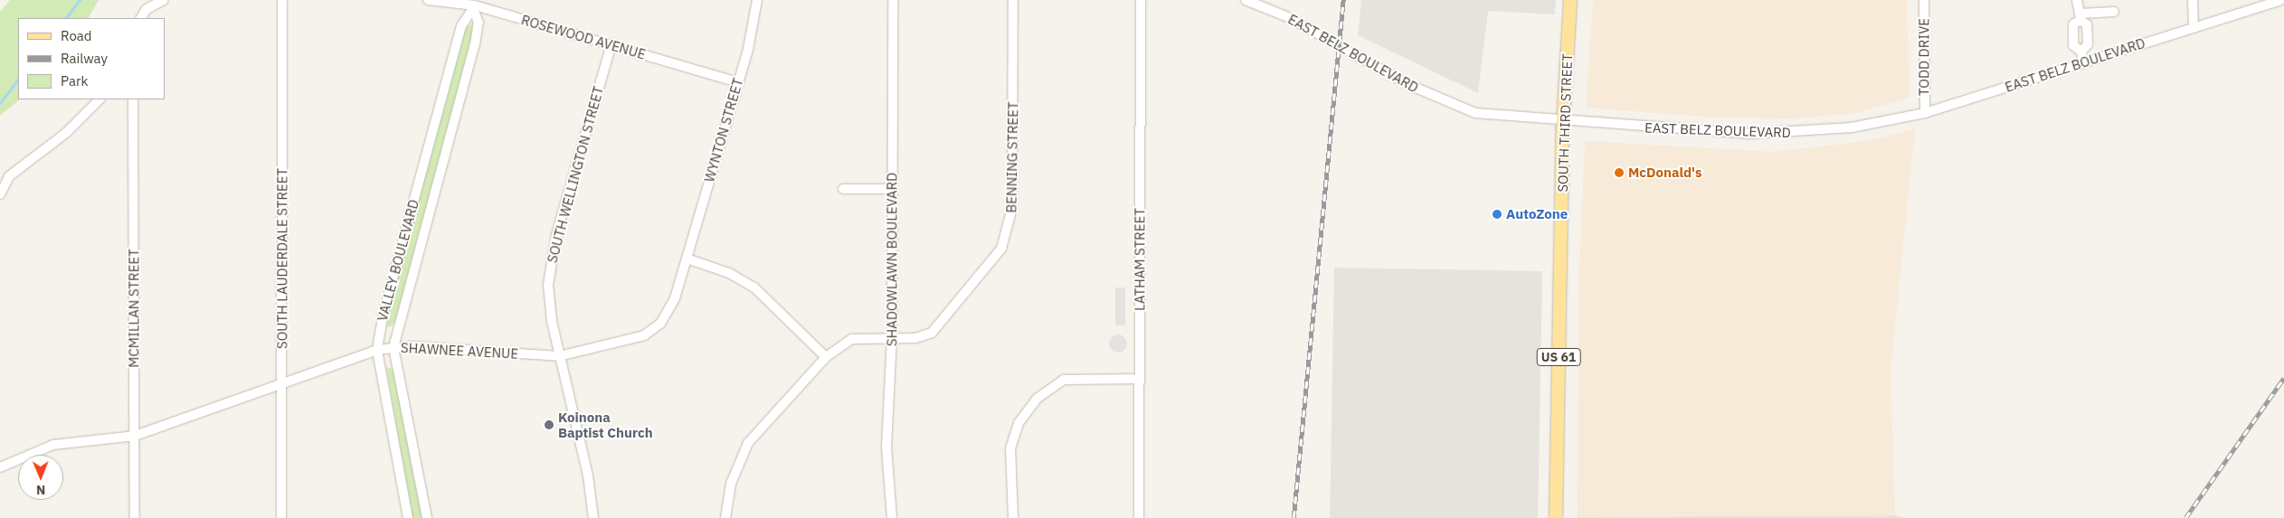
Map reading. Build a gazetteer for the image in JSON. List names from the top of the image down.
{
  "streets": {
    "main road": ["SOUTH THIRD STREET", "US 61"],
    "street": [
      "ROSEWOOD AVENUE",
      "EAST BELZ BOULEVARD",
      "TODD DRIVE",
      "WYNTON STREET",
      "BENNING STREET",
      "SOUTH WELLINGTON STREET",
      "SOUTH LAUDERDALE STREET",
      "SHADOWLAWN BOULEVARD",
      "LATHAM STREET",
      "VALLEY BOULEVARD",
      "MCMILLAN STREET",
      "SHAWNEE AVENUE"
    ]
  },
  "crossings": [
    ["ROSEWOOD AVENUE", "WYNTON STREET"],
    ["ROSEWOOD AVENUE", "SOUTH WELLINGTON STREET"],
    ["ROSEWOOD AVENUE", "VALLEY BOULEVARD"],
    ["EAST BELZ BOULEVARD", "TODD DRIVE"],
    ["EAST BELZ BOULEVARD", "SOUTH THIRD STREET"],
    ["WYNTON STREET", "SHAWNEE AVENUE"],
    ["BENNING STREET", "SHADOWLAWN BOULEVARD"],
    ["SOUTH WELLINGTON STREET", "SHAWNEE AVENUE"],
    ["SOUTH LAUDERDALE STREET", "SHAWNEE AVENUE"],
    ["VALLEY BOULEVARD", "SHAWNEE AVENUE"],
    ["MCMILLAN STREET", "SHAWNEE AVENUE"]
  ],
  "places": ["McDonald's", "AutoZone", "Koinona Baptist Church"],
  "legend": ["Road", "Railway", "Park"],
  "north": "bottom"
}
